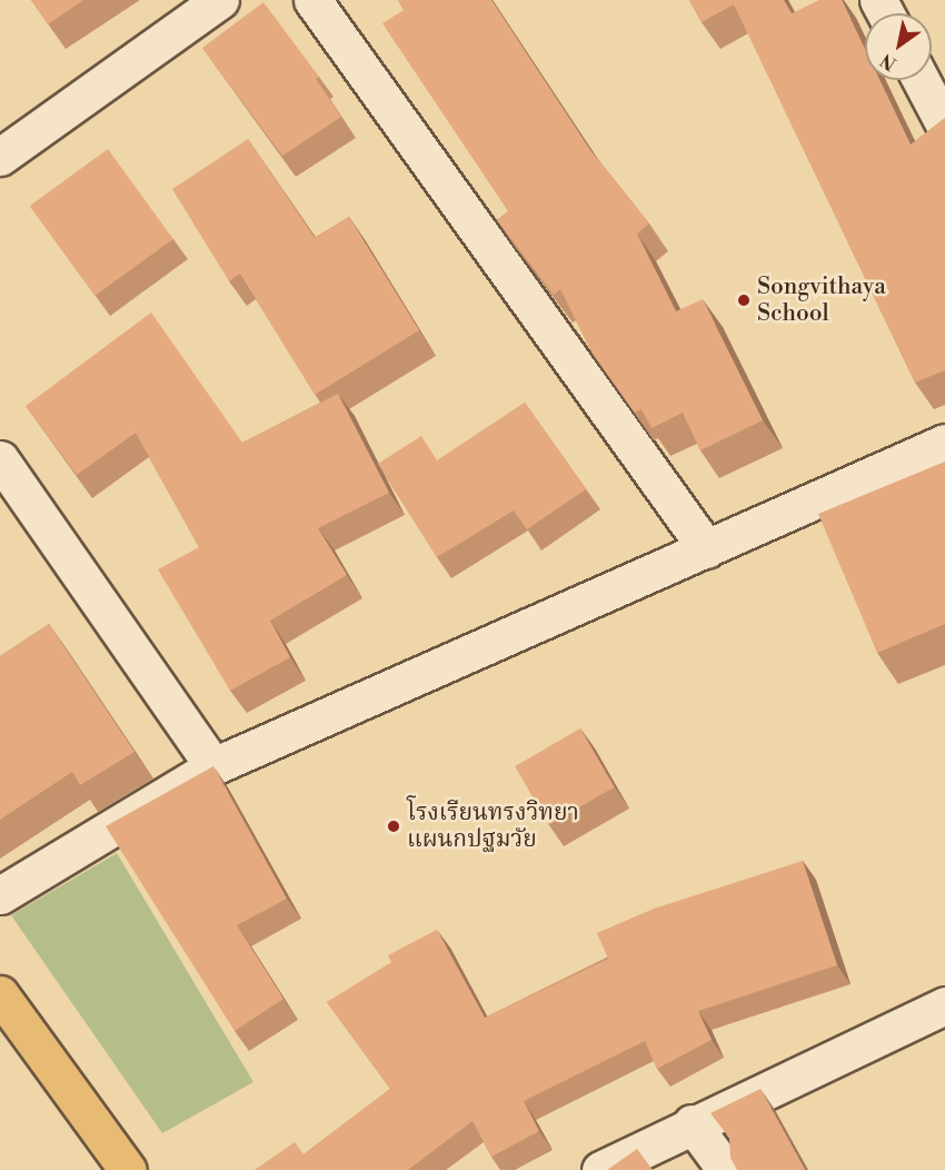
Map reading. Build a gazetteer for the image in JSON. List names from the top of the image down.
{
  "places": ["Songvithaya School", "โรงเรียนทรงวิทยา แผนกปฐมวัย"],
  "north": "bottom left"
}
